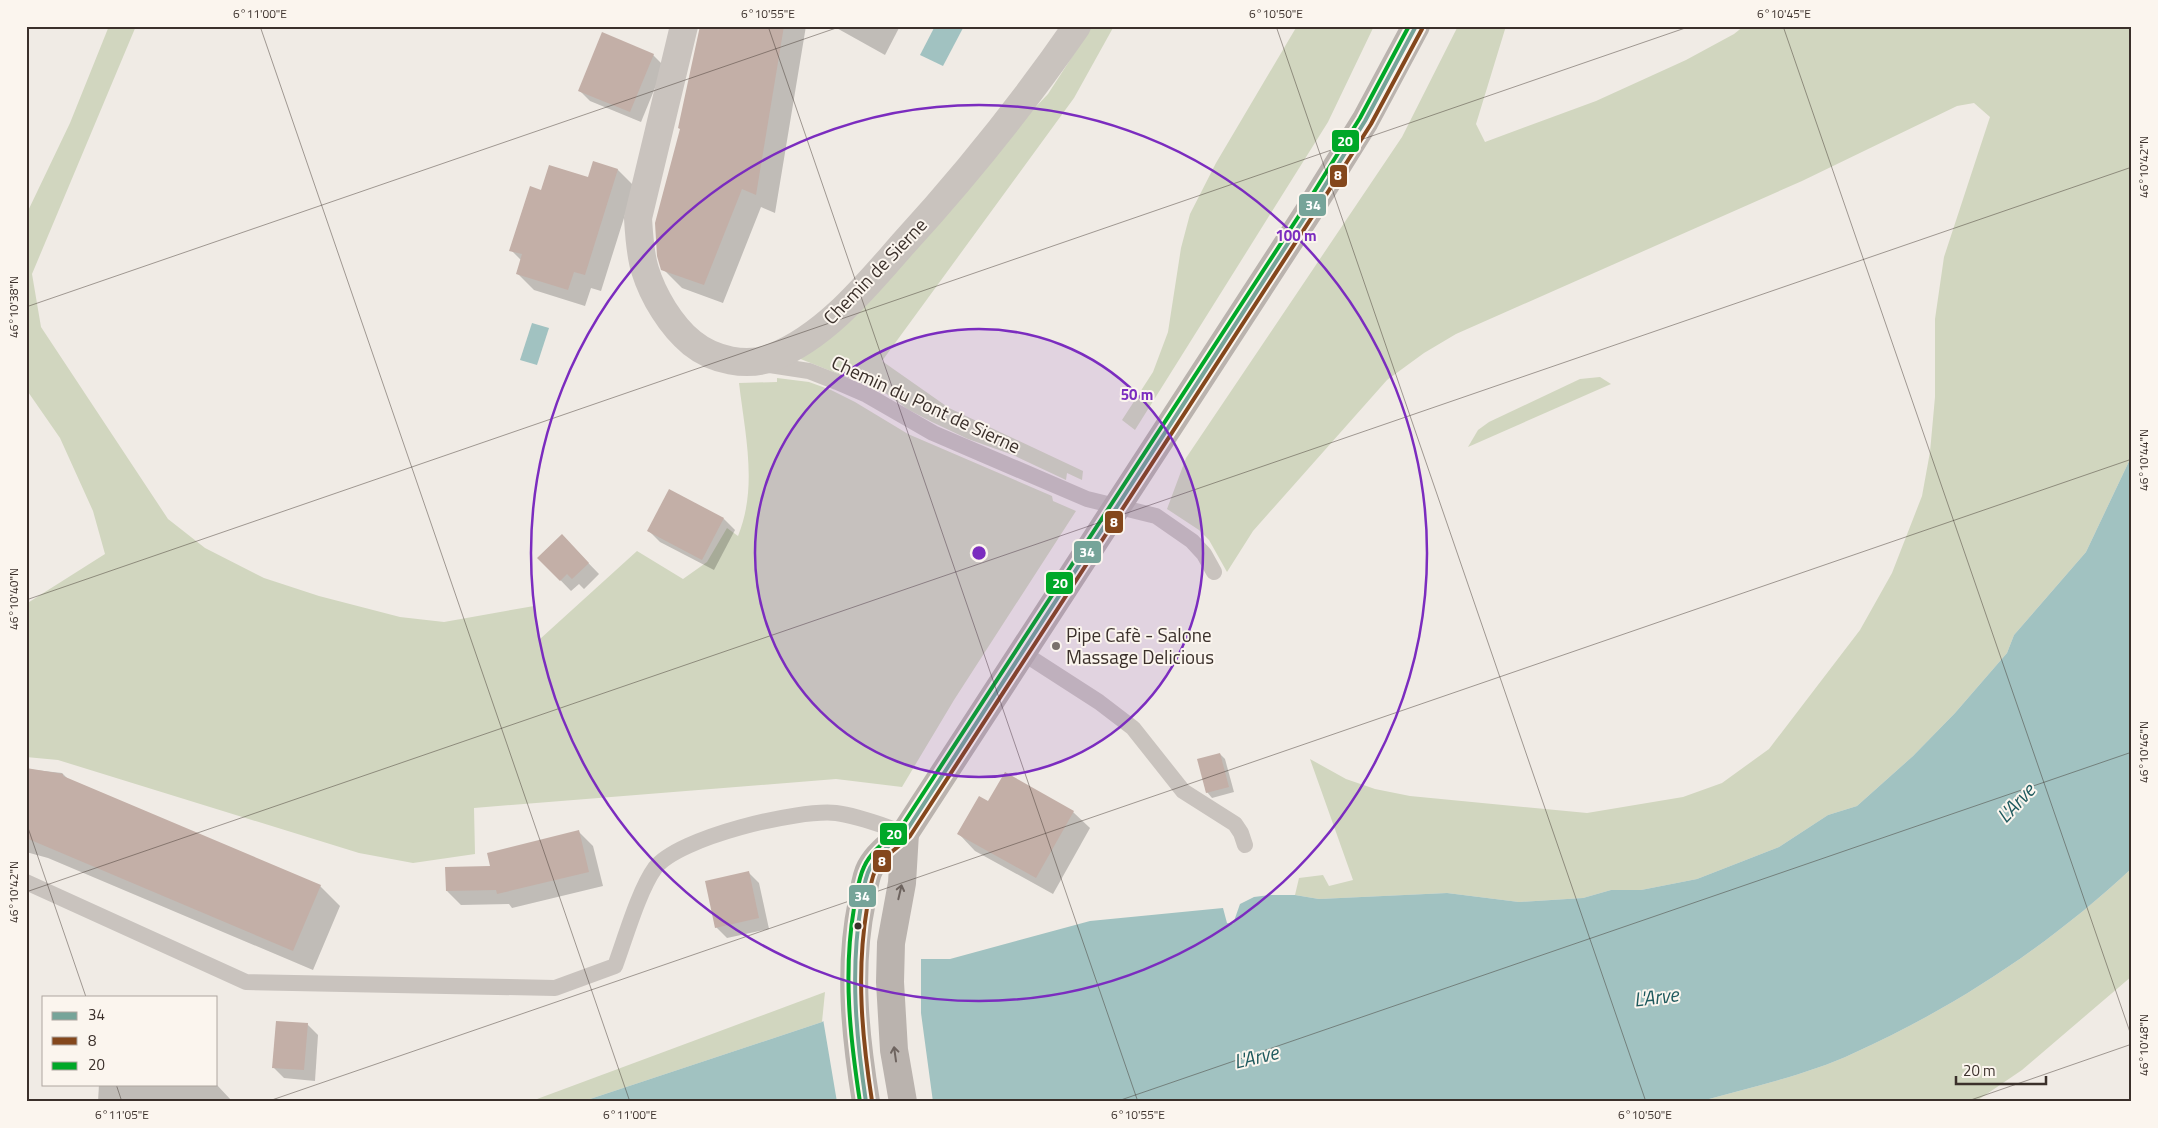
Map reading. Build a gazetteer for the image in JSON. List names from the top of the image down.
{
  "streets": {
    "street": ["Chemin de Sierne"],
    "lane": ["Chemin du Pont de Sierne"]
  },
  "crossings": [
    ["Chemin de Sierne", "Chemin du Pont de Sierne"]
  ],
  "water": ["L'Arve"],
  "places": ["Pipe Cafè - Salone Massage Delicious"],
  "lines": ["transit line 34", "transit line 20", "transit line 8"],
  "legend": ["34", "8", "20"],
  "scale_bar": "20 m",
  "coordinates": [
    "6°11'00\"E",
    "6°10'55\"E",
    "6°10'50\"E",
    "6°10'45\"E",
    "46°10'42\"N",
    "46°10'38\"N",
    "46°10'44\"N",
    "46°10'40\"N",
    "46°10'46\"N",
    "46°10'48\"N",
    "6°11'05\"E"
  ],
  "rings": ["100 m", "50 m"]
}
